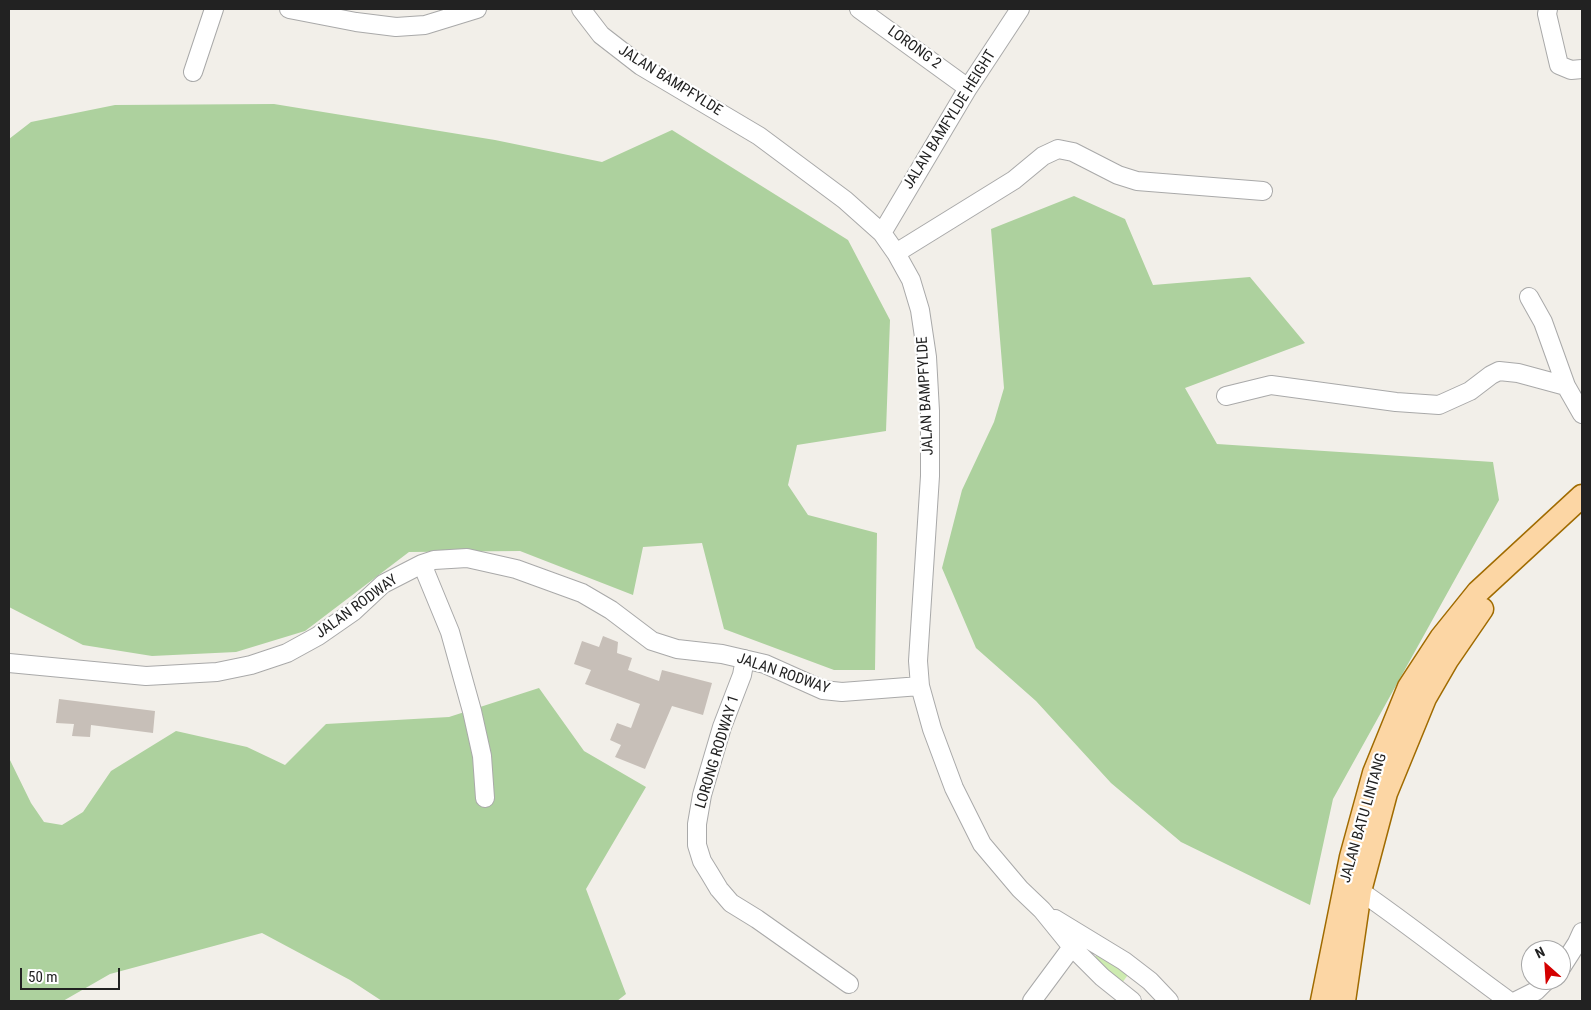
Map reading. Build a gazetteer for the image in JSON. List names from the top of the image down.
{
  "streets": {
    "main road": ["JALAN BATU LINTANG"],
    "street": [
      "LORONG 2",
      "JALAN BAMPFYLDE",
      "JALAN BAMFYLDE HEIGHT",
      "JALAN RODWAY",
      "LORONG RODWAY 1"
    ]
  },
  "crossings": [
    ["LORONG 2", "JALAN BAMFYLDE HEIGHT"],
    ["JALAN BAMPFYLDE", "JALAN BAMFYLDE HEIGHT"],
    ["JALAN BAMPFYLDE", "JALAN RODWAY"],
    ["JALAN RODWAY", "LORONG RODWAY 1"]
  ],
  "scale_bar": "50 m",
  "north": "top left"
}
